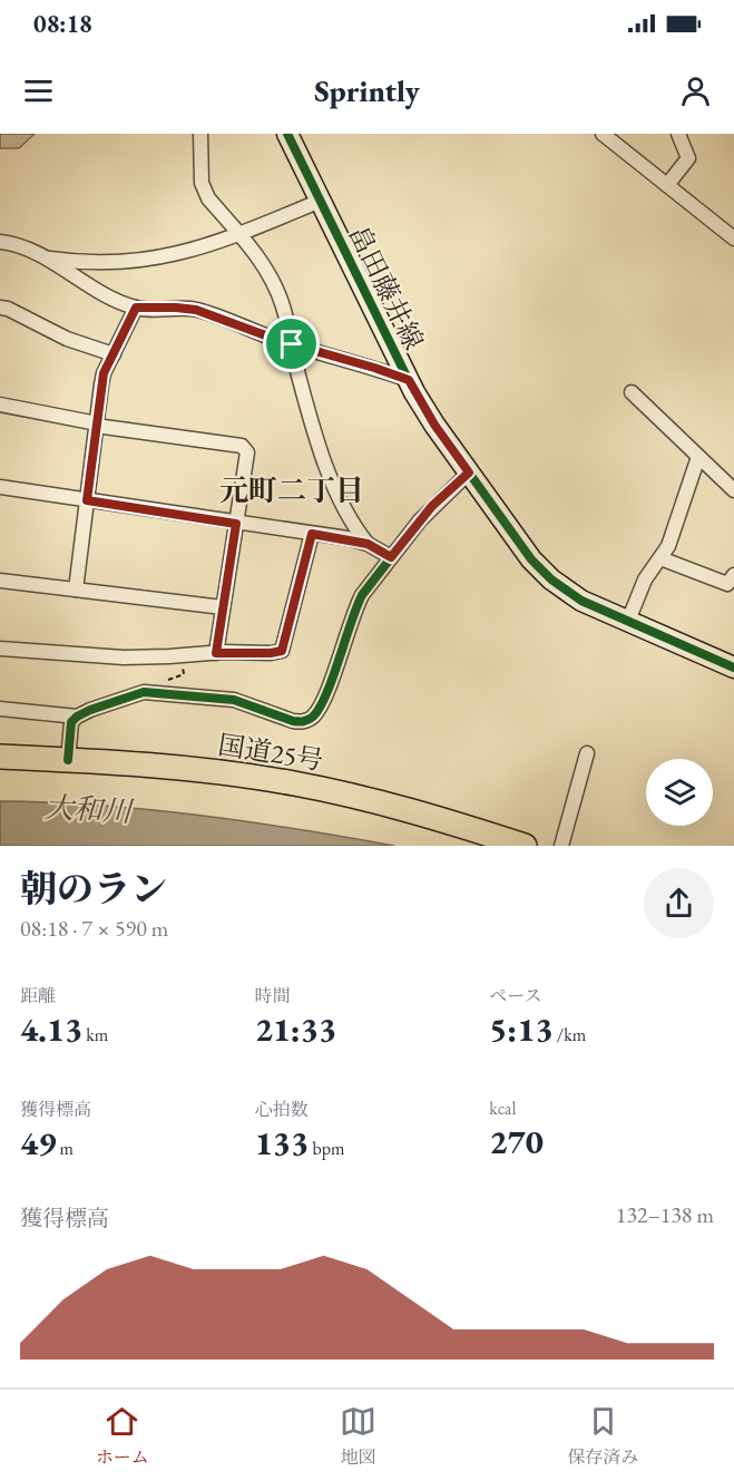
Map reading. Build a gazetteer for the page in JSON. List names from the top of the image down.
{
  "streets": {
    "highway": ["国道25号"],
    "main road": ["畠田藤井線"]
  },
  "districts": ["元町二丁目"],
  "water": ["大和川"],
  "page": {
    "status": "08:18",
    "header": "Sprintly",
    "heading": ["朝のラン", "08:18 · 7 × 590 m"],
    "stats": [
      ["距離", "4.13 km"],
      ["時間", "21:33"],
      ["ペース", "5:13 /km"],
      ["獲得標高", "49 m"],
      ["心拍数", "133 bpm"],
      ["kcal", "270"]
    ],
    "chart": ["獲得標高", "132–138 m"],
    "tabs": ["ホーム", "地図", "保存済み"]
  }
}
